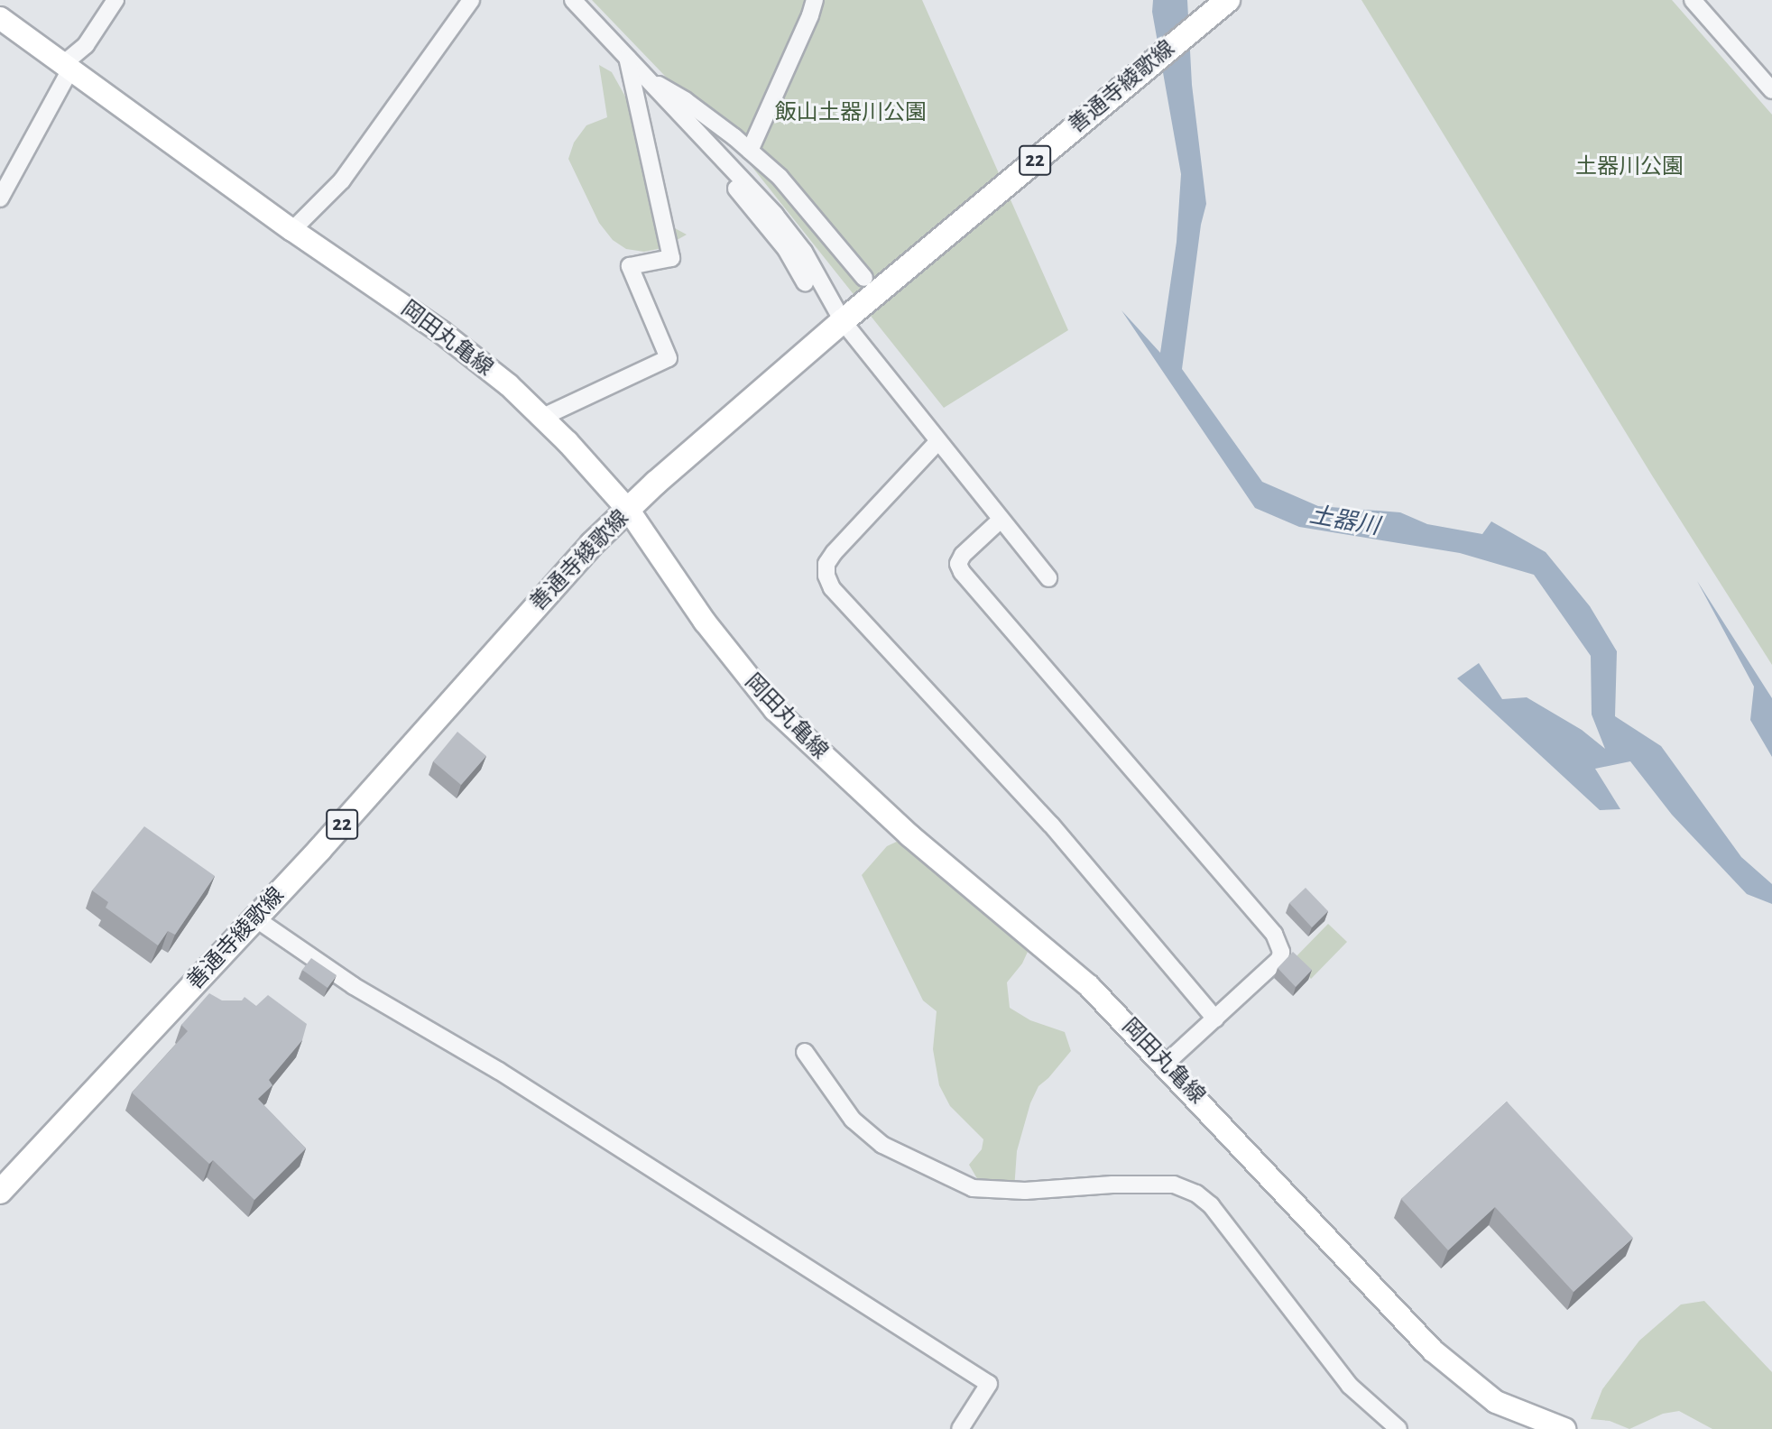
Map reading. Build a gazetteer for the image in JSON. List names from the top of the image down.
{
  "streets": {
    "main road": ["善通寺綾歌線", "22", "岡田丸亀線"]
  },
  "crossings": [
    ["善通寺綾歌線", "岡田丸亀線"]
  ],
  "water": ["土器川"],
  "parks": ["飯山土器川公園", "土器川公園"]
}
